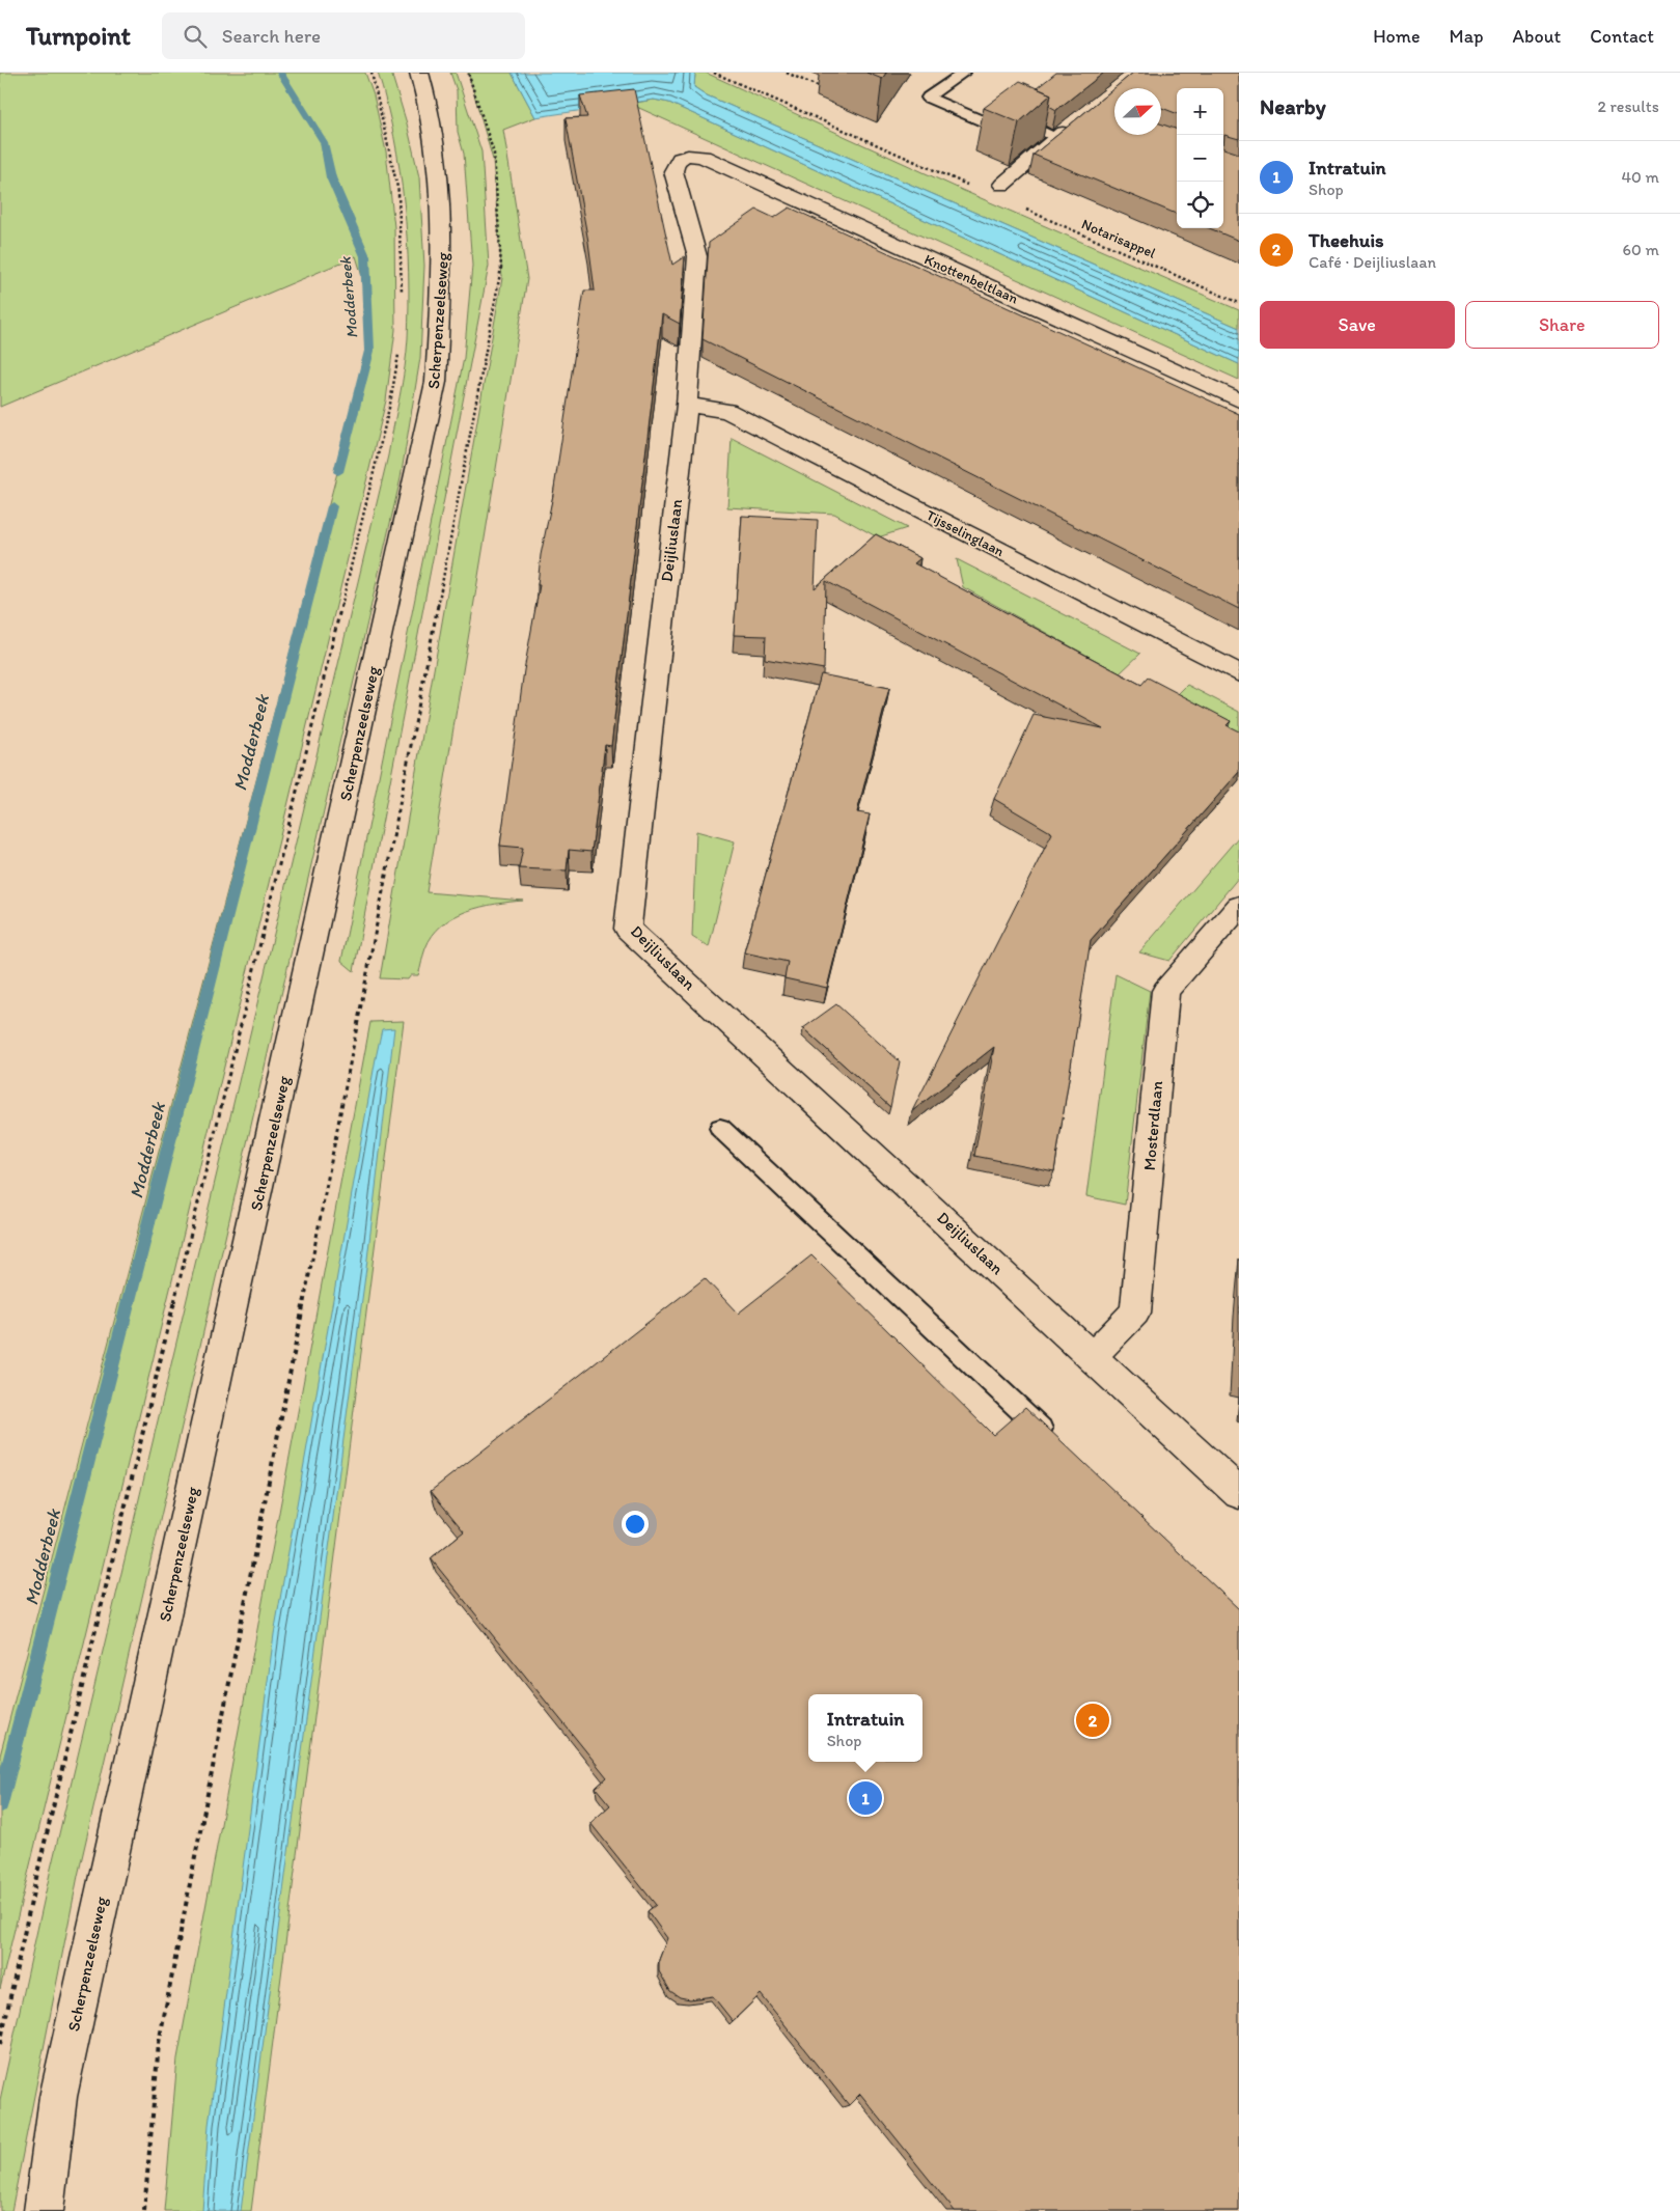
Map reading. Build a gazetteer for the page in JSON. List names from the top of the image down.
{
  "streets": {
    "street": [
      "Knottenbeltlaan",
      "Scherpenzeelseweg",
      "Tijsselinglaan",
      "Deijliuslaan",
      "Mosterdlaan"
    ],
    "path": ["Notarisappel"]
  },
  "crossings": [
    ["Knottenbeltlaan", "Deijliuslaan"],
    ["Tijsselinglaan", "Deijliuslaan"],
    ["Deijliuslaan", "Mosterdlaan"]
  ],
  "water": ["Modderbeek"],
  "north": "right",
  "page": {
    "header": "Turnpoint",
    "search": "Search here",
    "nav": [
      "Home",
      "Map",
      "About",
      "Contact"
    ],
    "heading": ["Nearby", "2 results"],
    "map_buttons": ["+", "−"],
    "list": [
      {
        "mark": "1",
        "name": "Intratuin",
        "note": "Shop",
        "value": "40 m"
      },
      {
        "mark": "2",
        "name": "Theehuis",
        "note": "Café · Deijliuslaan",
        "value": "60 m"
      }
    ],
    "buttons": ["Save", "Share"],
    "popup": ["Intratuin", "Shop"],
    "pins": ["2", "1"]
  }
}
